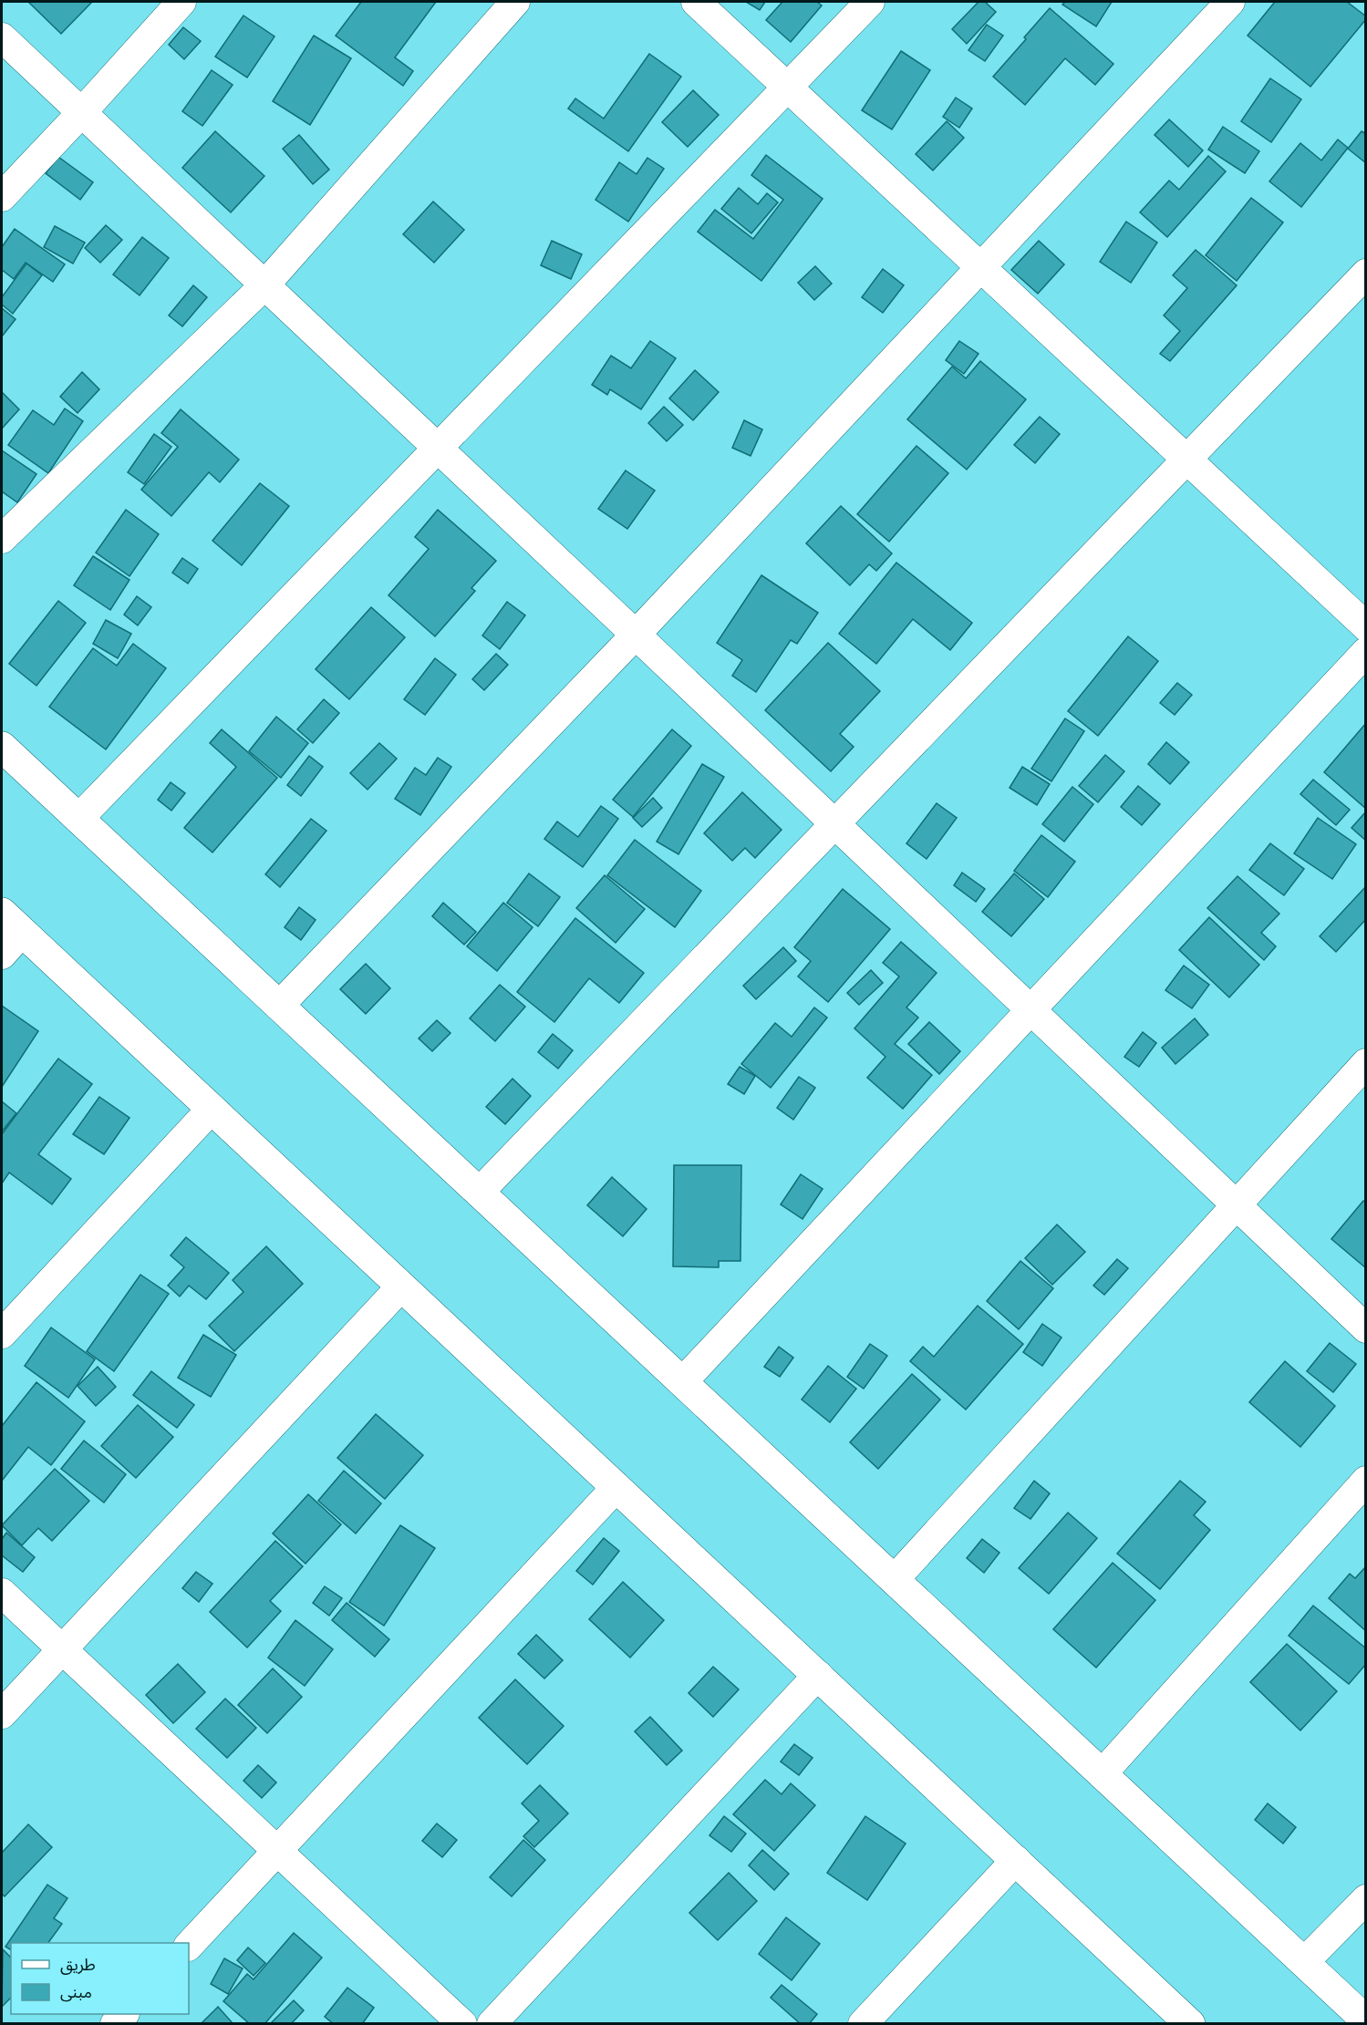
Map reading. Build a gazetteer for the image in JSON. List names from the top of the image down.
{
  "legend": ["طريق", "مبنى"]
}
